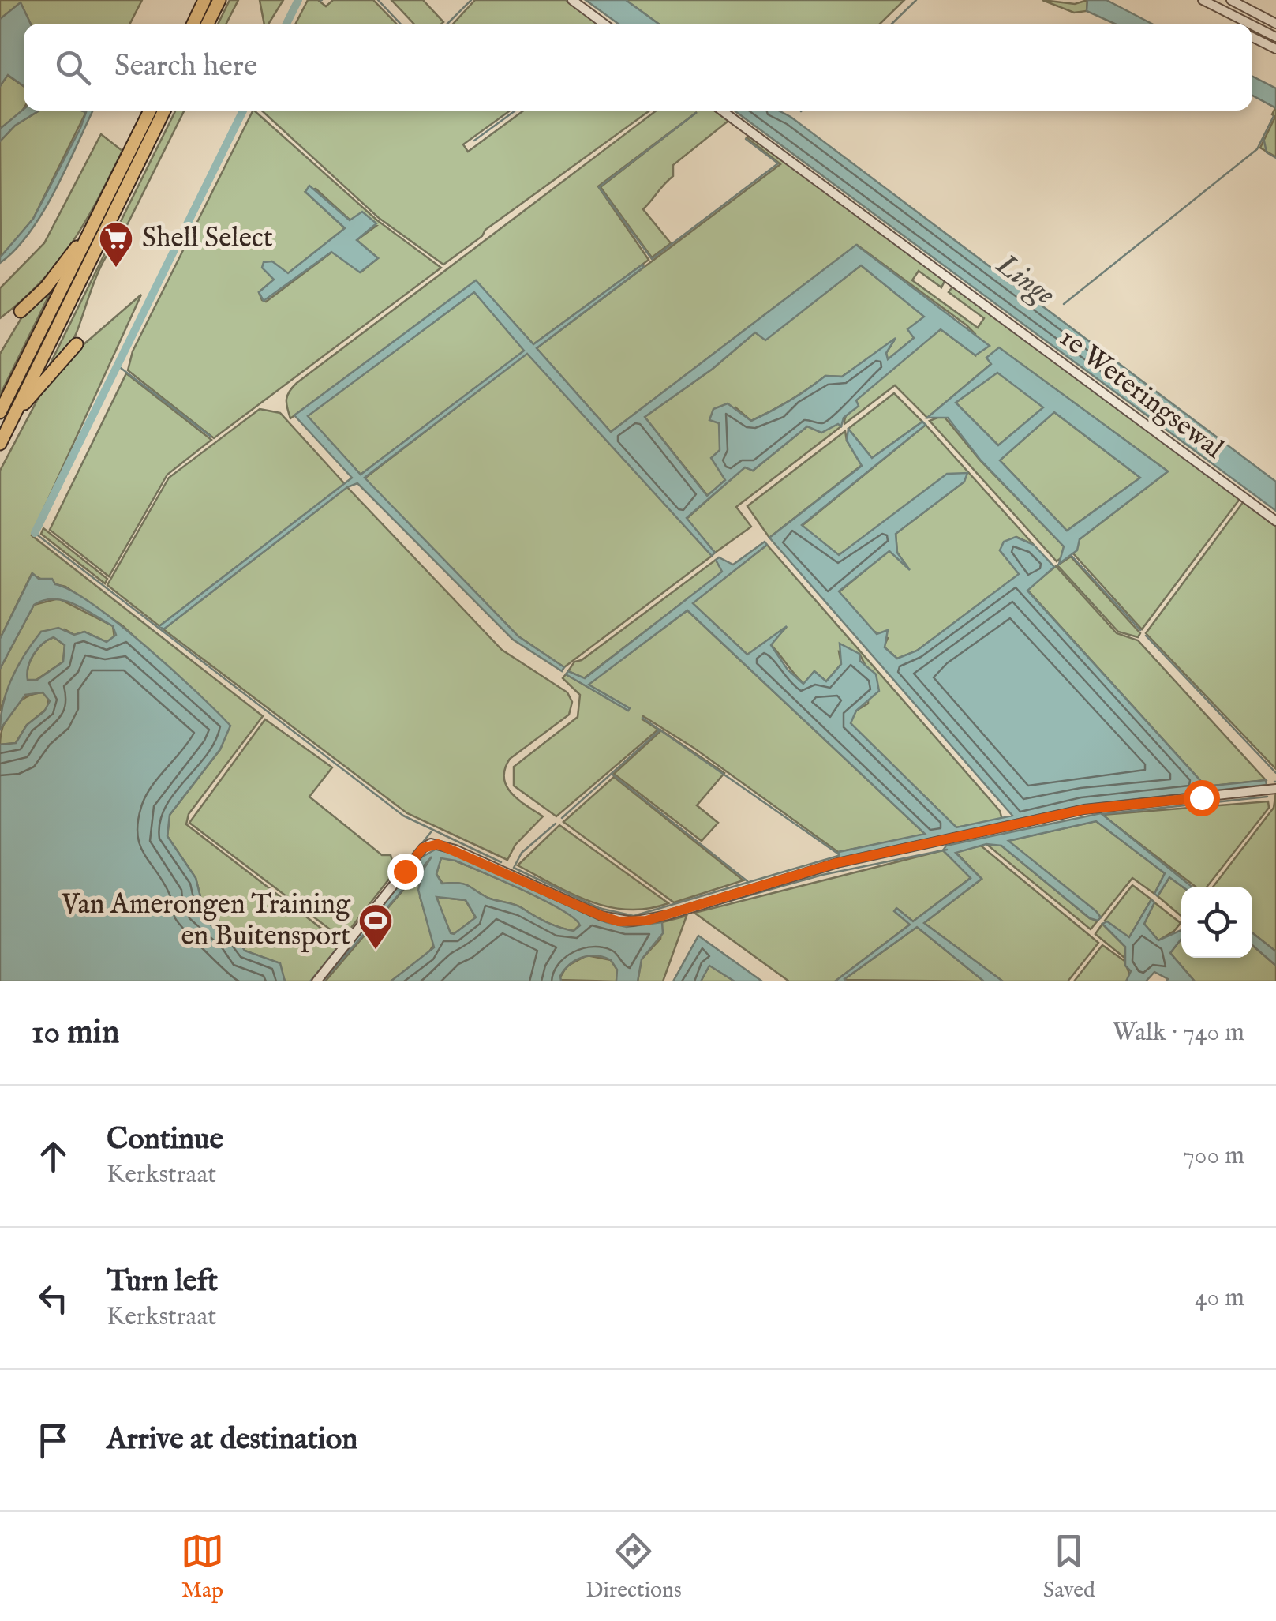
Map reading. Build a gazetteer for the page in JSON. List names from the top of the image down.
{
  "streets": {
    "street": ["1e Weteringsewal"]
  },
  "water": ["Linge"],
  "places": {
    "supermarket": ["Shell Select"],
    "sports": ["Van Amerongen Training en Buitensport"]
  },
  "page": {
    "search": "Search here",
    "heading": ["10 min", "Walk · 740 m"],
    "list": [
      ["Continue", "Kerkstraat", "700 m"],
      ["Turn left", "Kerkstraat", "40 m"],
      "Arrive at destination"
    ],
    "nav": ["Map", "Directions", "Saved"]
  }
}
